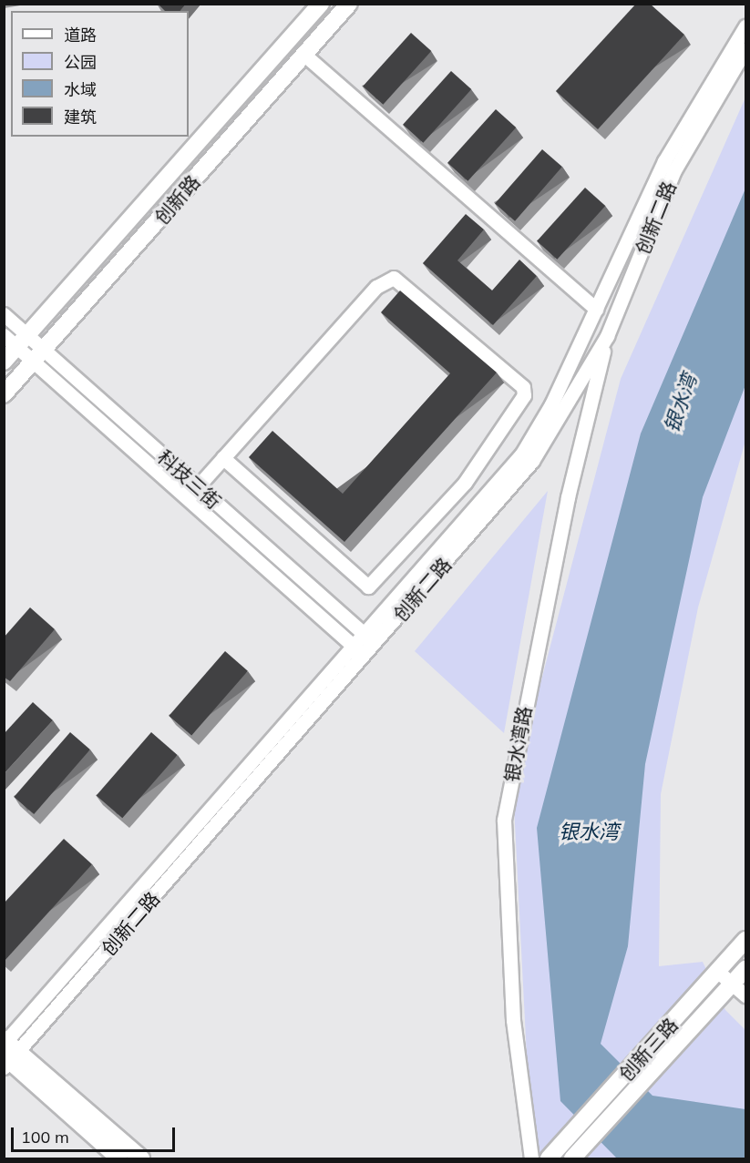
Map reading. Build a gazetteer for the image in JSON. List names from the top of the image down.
{
  "streets": {
    "main road": ["创新路", "创新三路"],
    "street": ["创新二路", "科技三街", "银水湾路"]
  },
  "crossings": [
    ["创新路", "科技三街"],
    ["创新二路", "科技三街"],
    ["创新二路", "银水湾路"]
  ],
  "water": ["银水湾"],
  "legend": [
    "道路",
    "公园",
    "水域",
    "建筑"
  ],
  "scale_bar": "100 m"
}
